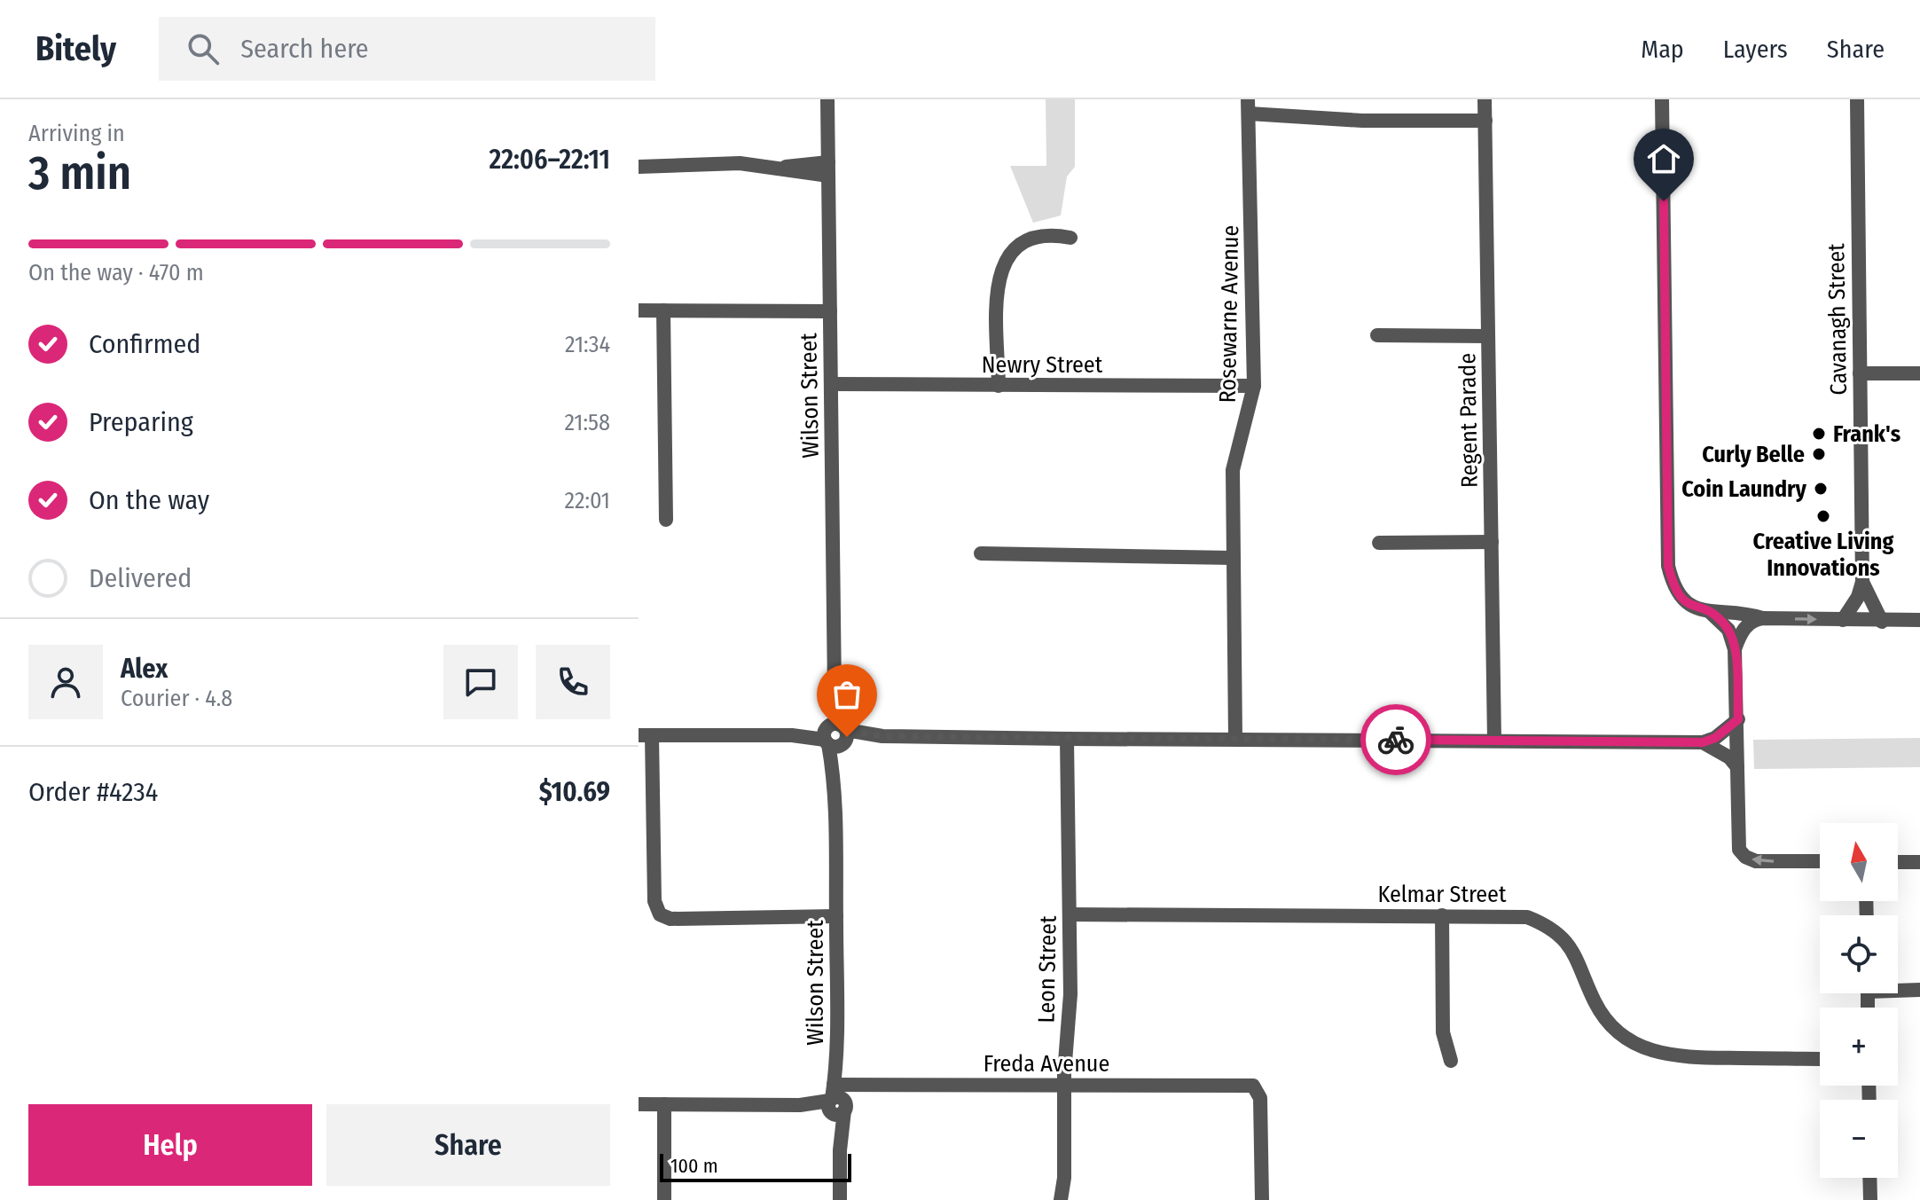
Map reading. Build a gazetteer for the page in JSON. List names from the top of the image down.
{
  "streets": {
    "street": [
      "Rosewarne Avenue",
      "Cavanagh Street",
      "Newry Street",
      "Wilson Street",
      "Regent Parade",
      "Kelmar Street",
      "Leon Street",
      "Freda Avenue"
    ]
  },
  "crossings": [
    ["Rosewarne Avenue", "Newry Street"],
    ["Newry Street", "Wilson Street"],
    ["Wilson Street", "Freda Avenue"],
    ["Kelmar Street", "Leon Street"],
    ["Leon Street", "Freda Avenue"]
  ],
  "places": [
    "Frank's",
    "Curly Belle",
    "Coin Laundry",
    "Creative Living Innovations"
  ],
  "scale_bar": "100 m",
  "north": "top",
  "page": {
    "header": "Bitely",
    "search": "Search here",
    "nav": ["Map", "Layers", "Share"],
    "heading": ["3 min", "Arriving in", "22:06–22:11"],
    "panel": [
      "Alex",
      "Courier · 4.8",
      "Order #4234",
      "$10.69"
    ],
    "bar": "On the way · 470 m",
    "list": [
      ["Confirmed", "21:34"],
      ["Preparing", "21:58"],
      ["On the way", "22:01"],
      "Delivered"
    ],
    "map_buttons": ["+", "−"],
    "buttons": ["Help", "Share"],
    "scale": "100 m"
  }
}
